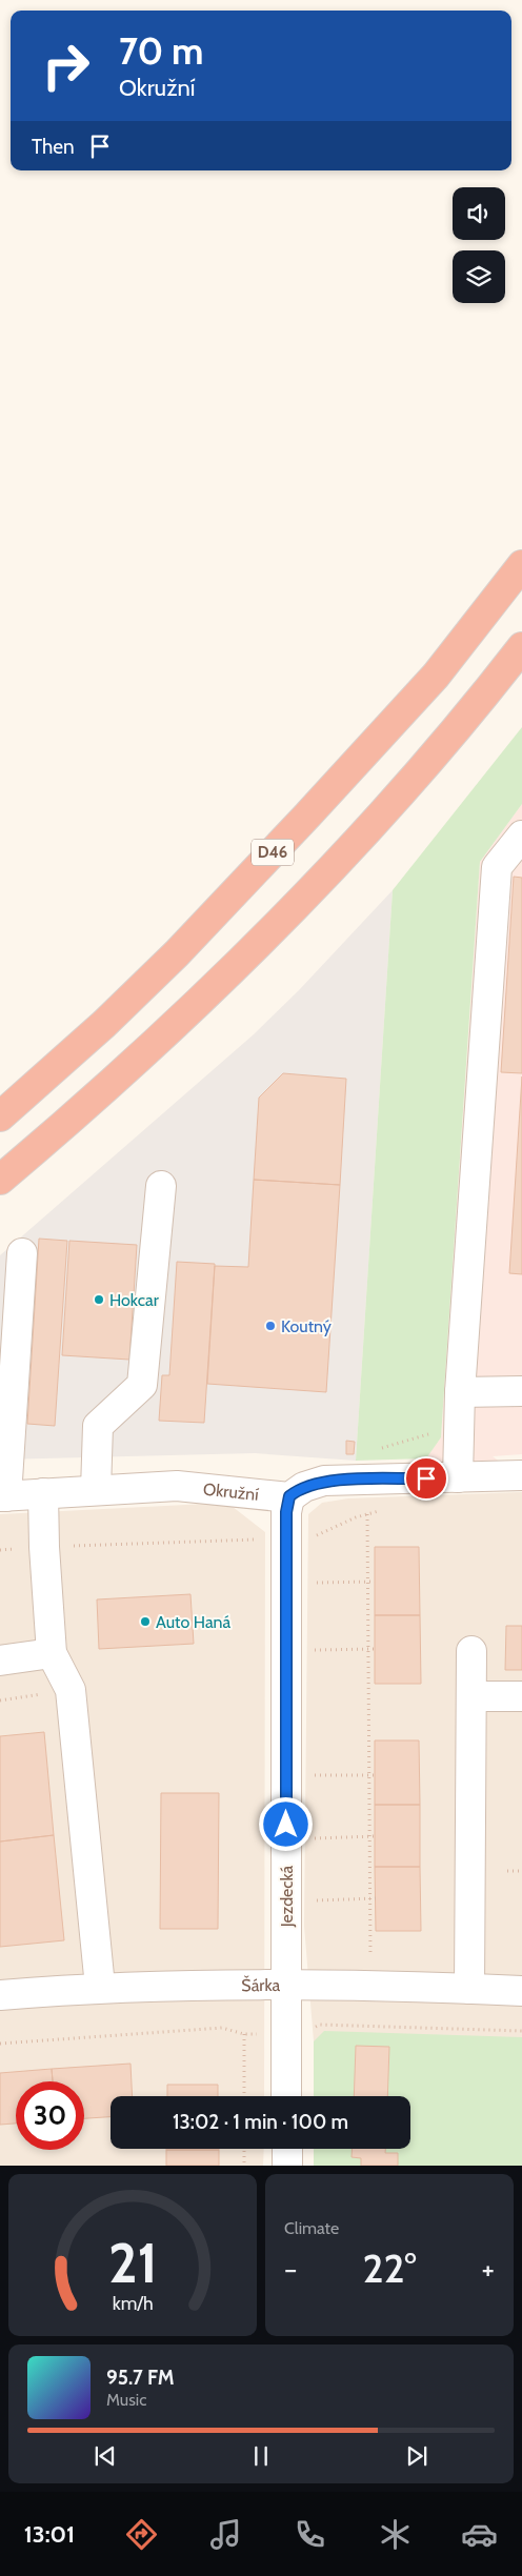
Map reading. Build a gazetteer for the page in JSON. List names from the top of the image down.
{
  "streets": {
    "highway": ["D46"],
    "street": ["Okružní", "Jezdecká", "Šárka"]
  },
  "crossings": [
    ["Okružní", "Jezdecká"],
    ["Jezdecká", "Šárka"]
  ],
  "places": ["Hokcar", "Koutný", "Auto Haná"],
  "page": {
    "turn": ["70 m", "Okružní"],
    "then": "Then",
    "limit": "30",
    "trip": "13:02 · 1 min · 100 m",
    "tile": "Climate",
    "heat": ["−", "22°", "+"],
    "song": ["95.7 FM", "Music"],
    "tabs": "13:01",
    "gauge": ["21", "km/h"]
  }
}
